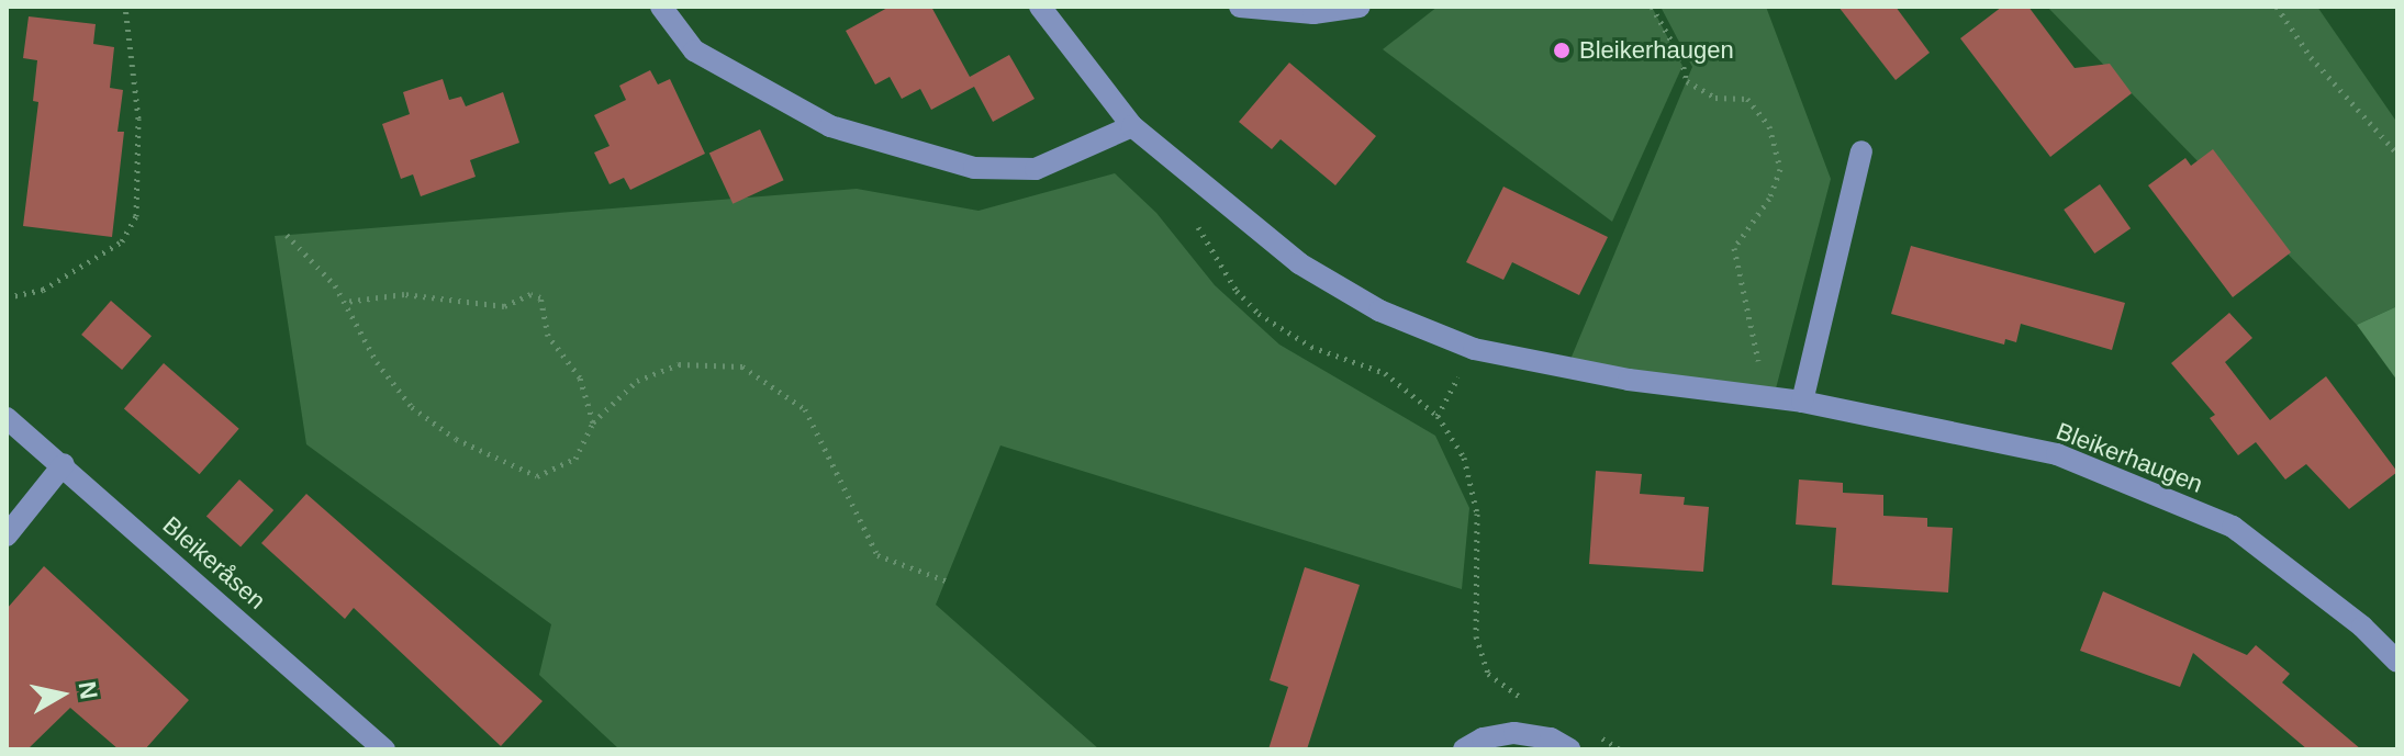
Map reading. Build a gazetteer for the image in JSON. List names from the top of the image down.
{
  "streets": {
    "street": ["Bleikerhaugen", "Bleikeråsen"]
  },
  "places": ["Bleikerhaugen"],
  "north": "right"
}
